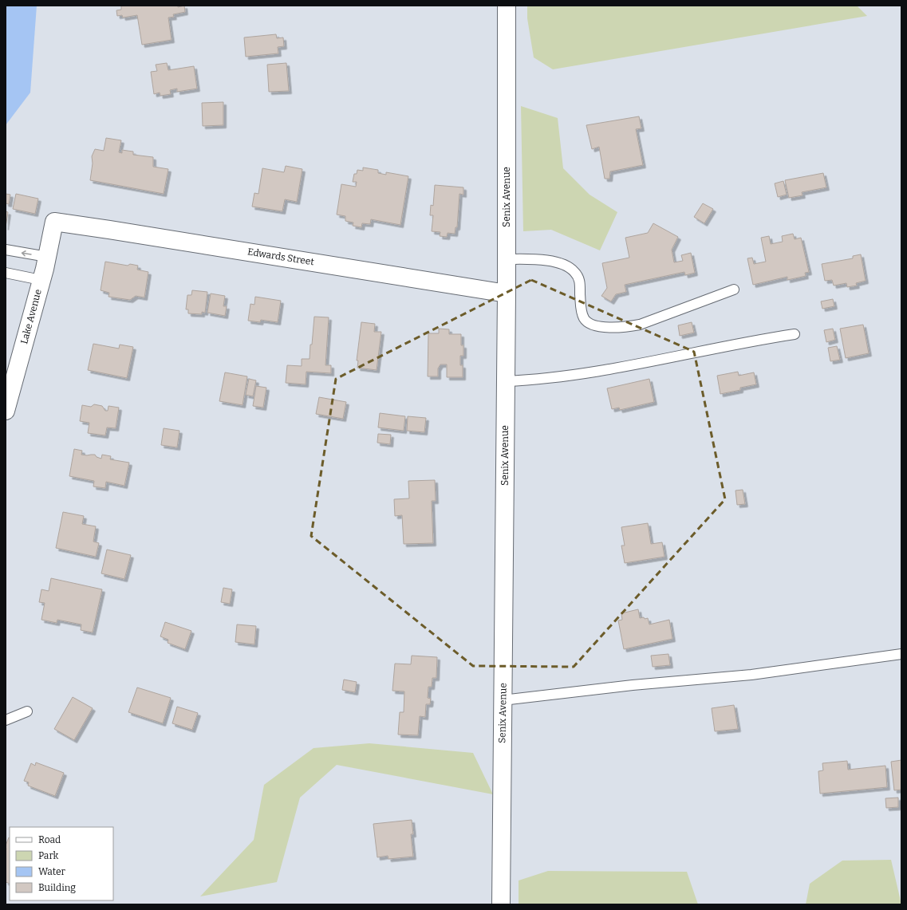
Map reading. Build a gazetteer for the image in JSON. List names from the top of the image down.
{
  "streets": {
    "street": ["Senix Avenue", "Edwards Street", "Lake Avenue"]
  },
  "crossings": [
    ["Senix Avenue", "Edwards Street"],
    ["Edwards Street", "Lake Avenue"]
  ],
  "legend": [
    "Road",
    "Park",
    "Water",
    "Building"
  ]
}
